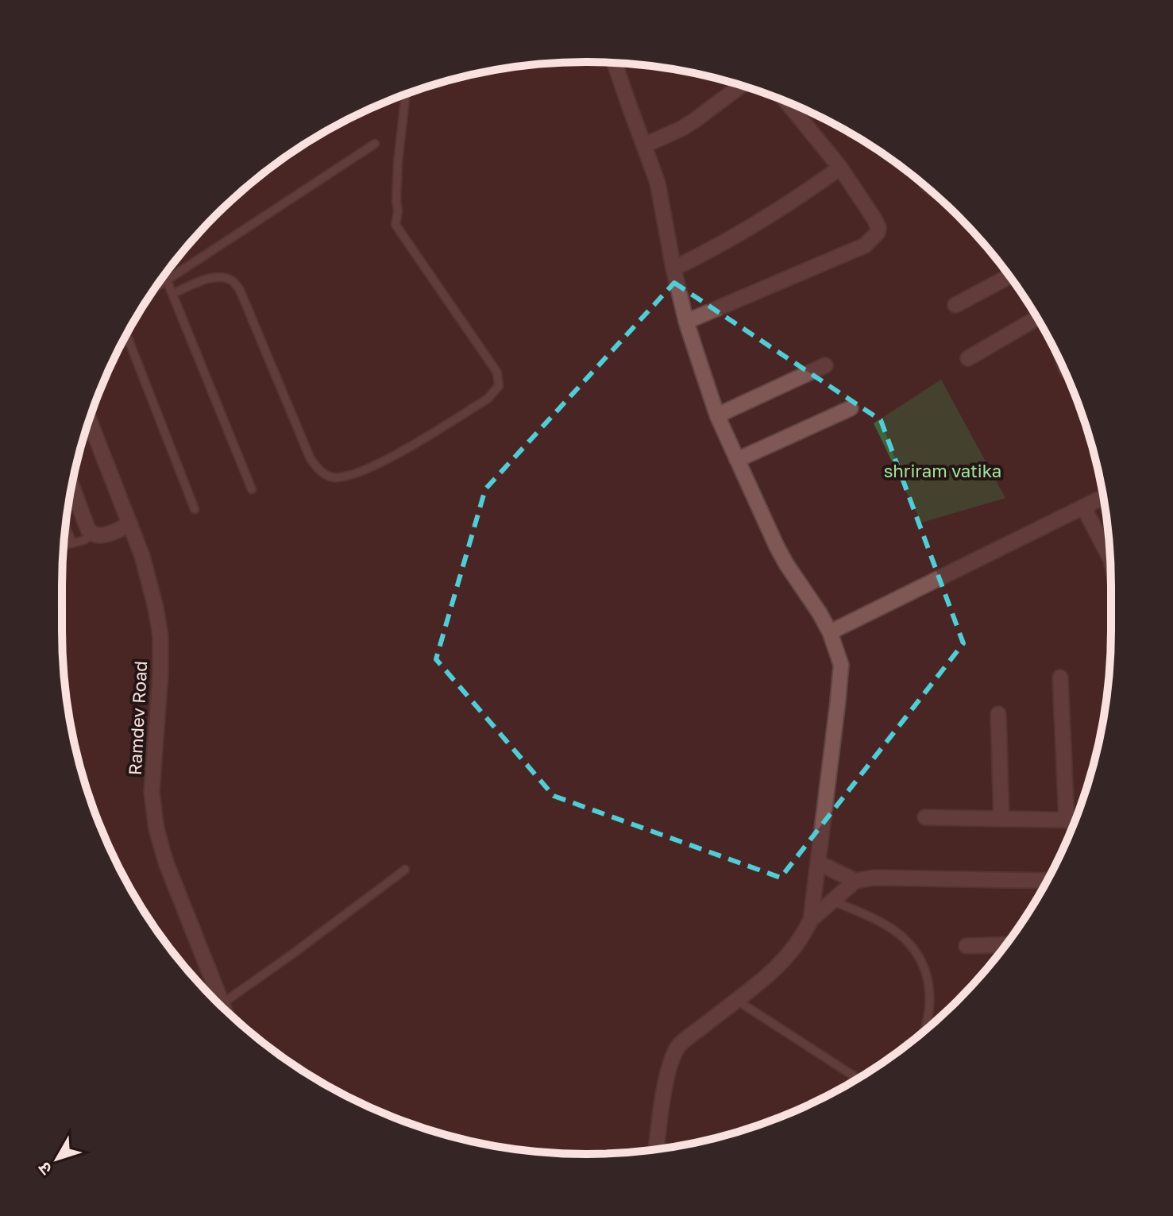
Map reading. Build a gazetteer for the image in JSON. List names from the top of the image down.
{
  "streets": {
    "street": ["Ramdev Road"]
  },
  "parks": ["shriram vatika"],
  "north": "bottom left"
}
